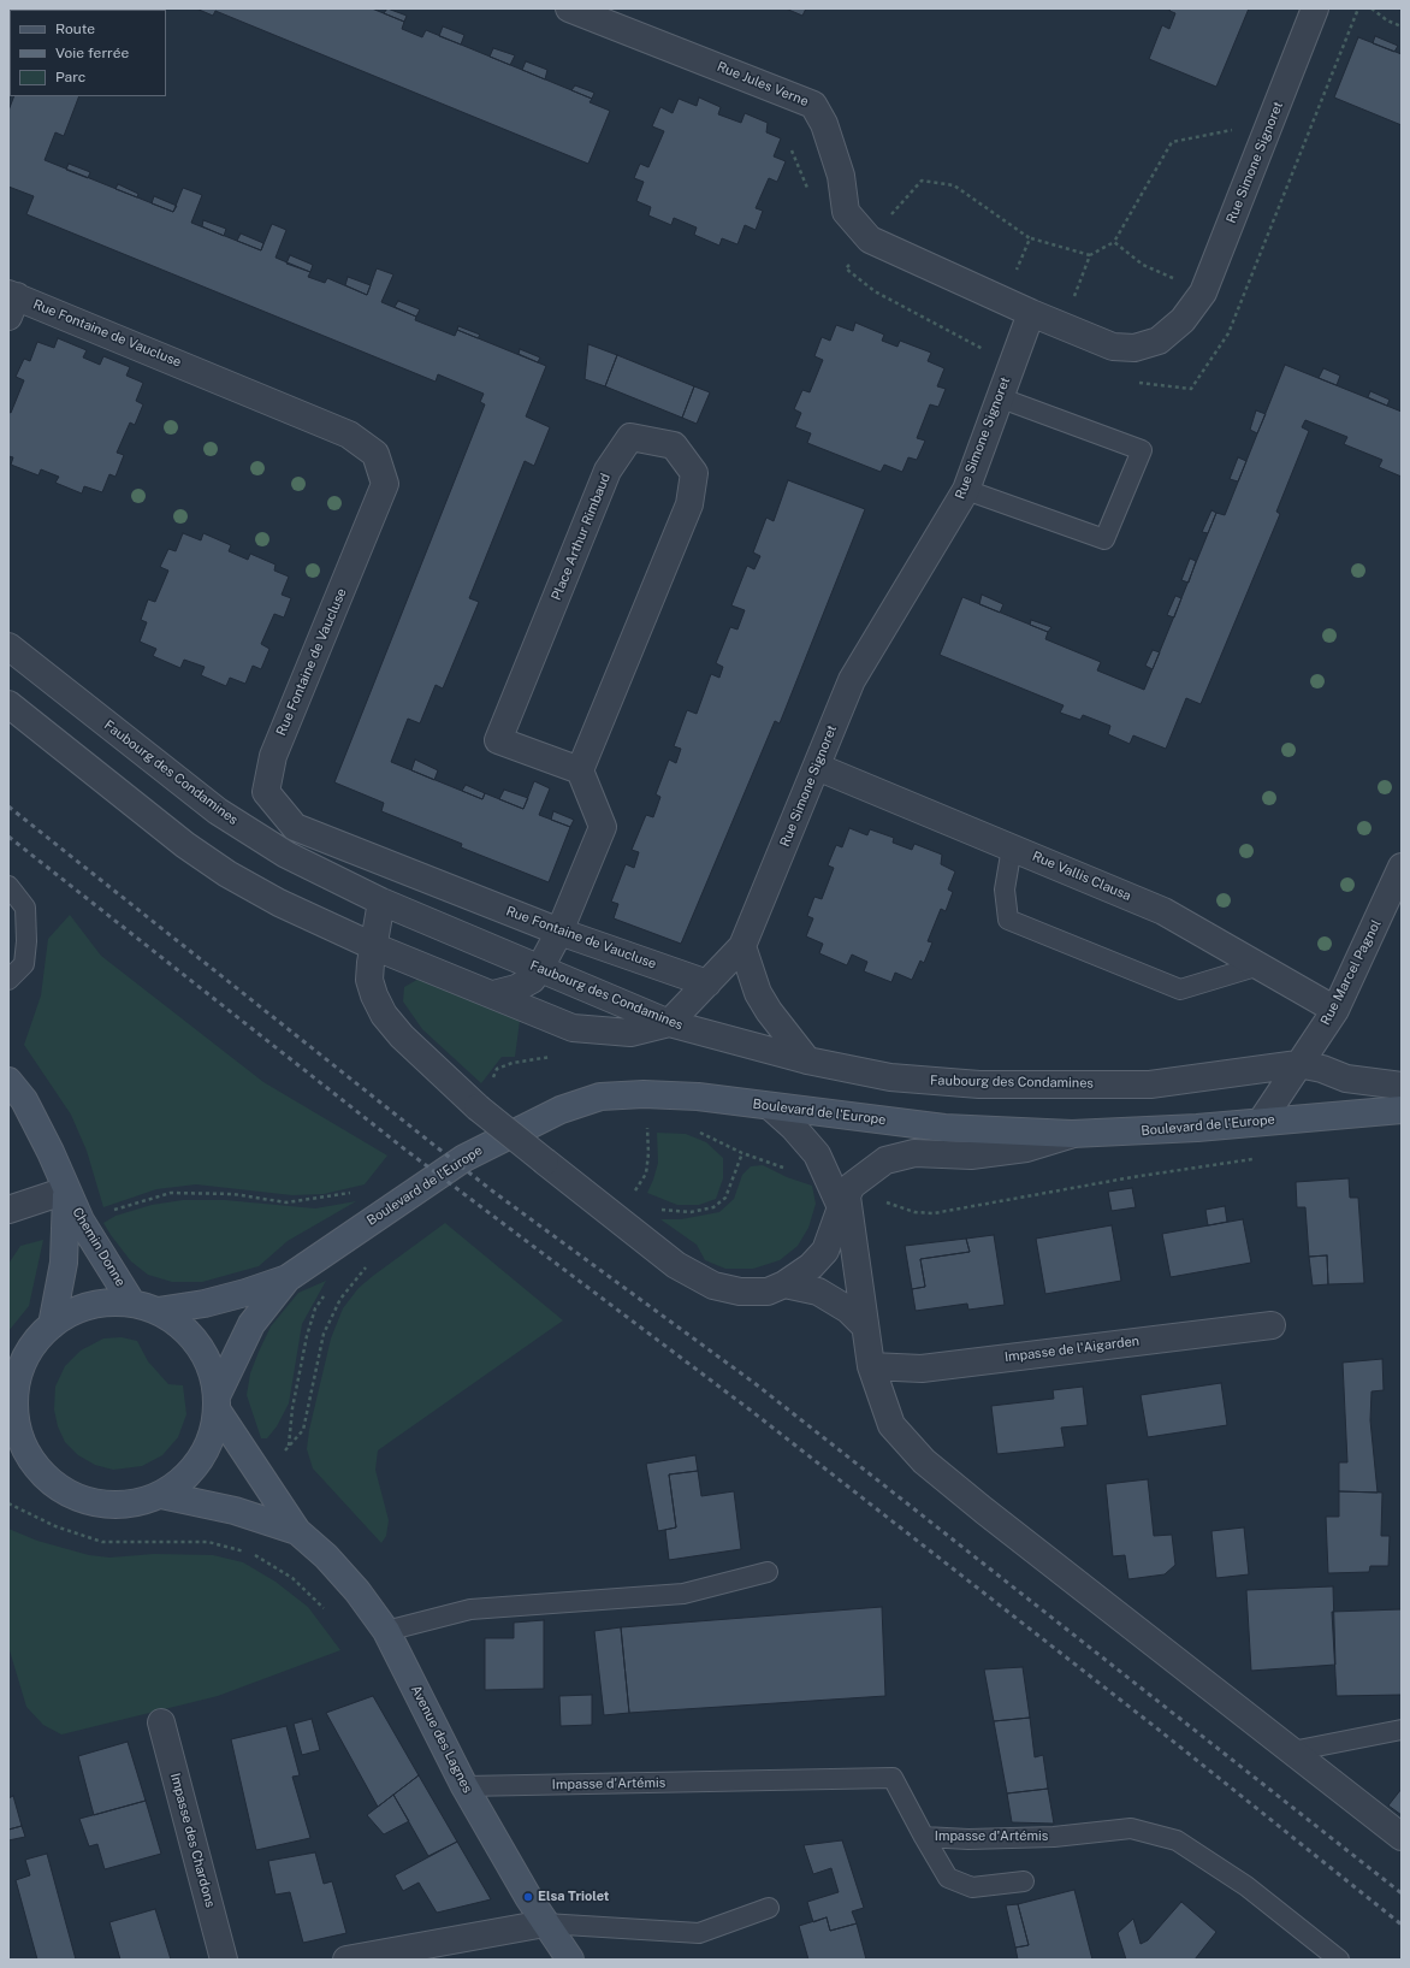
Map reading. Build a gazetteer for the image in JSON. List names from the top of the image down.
{
  "streets": {
    "main road": ["Boulevard de l'Europe", "Chemin Donne", "Avenue des Lagnes"],
    "street": [
      "Rue Jules Verne",
      "Rue Simone Signoret",
      "Rue Fontaine de Vaucluse",
      "Place Arthur Rimbaud",
      "Faubourg des Condamines",
      "Rue Vallis Clausa",
      "Rue Marcel Pagnol",
      "Impasse de l'Aigarden",
      "Impasse des Chardons"
    ],
    "lane": ["Impasse d'Artémis"]
  },
  "crossings": [
    ["Rue Jules Verne", "Rue Simone Signoret"],
    ["Rue Simone Signoret", "Rue Fontaine de Vaucluse"],
    ["Rue Simone Signoret", "Faubourg des Condamines"],
    ["Rue Simone Signoret", "Rue Vallis Clausa"],
    ["Faubourg des Condamines", "Rue Marcel Pagnol"],
    ["Rue Vallis Clausa", "Rue Marcel Pagnol"],
    ["Rue Marcel Pagnol", "Boulevard de l'Europe"],
    ["Boulevard de l'Europe", "Avenue des Lagnes"],
    ["Avenue des Lagnes", "Impasse d'Artémis"]
  ],
  "places": ["Elsa Triolet"],
  "legend": ["Route", "Voie ferrée", "Parc"]
}
